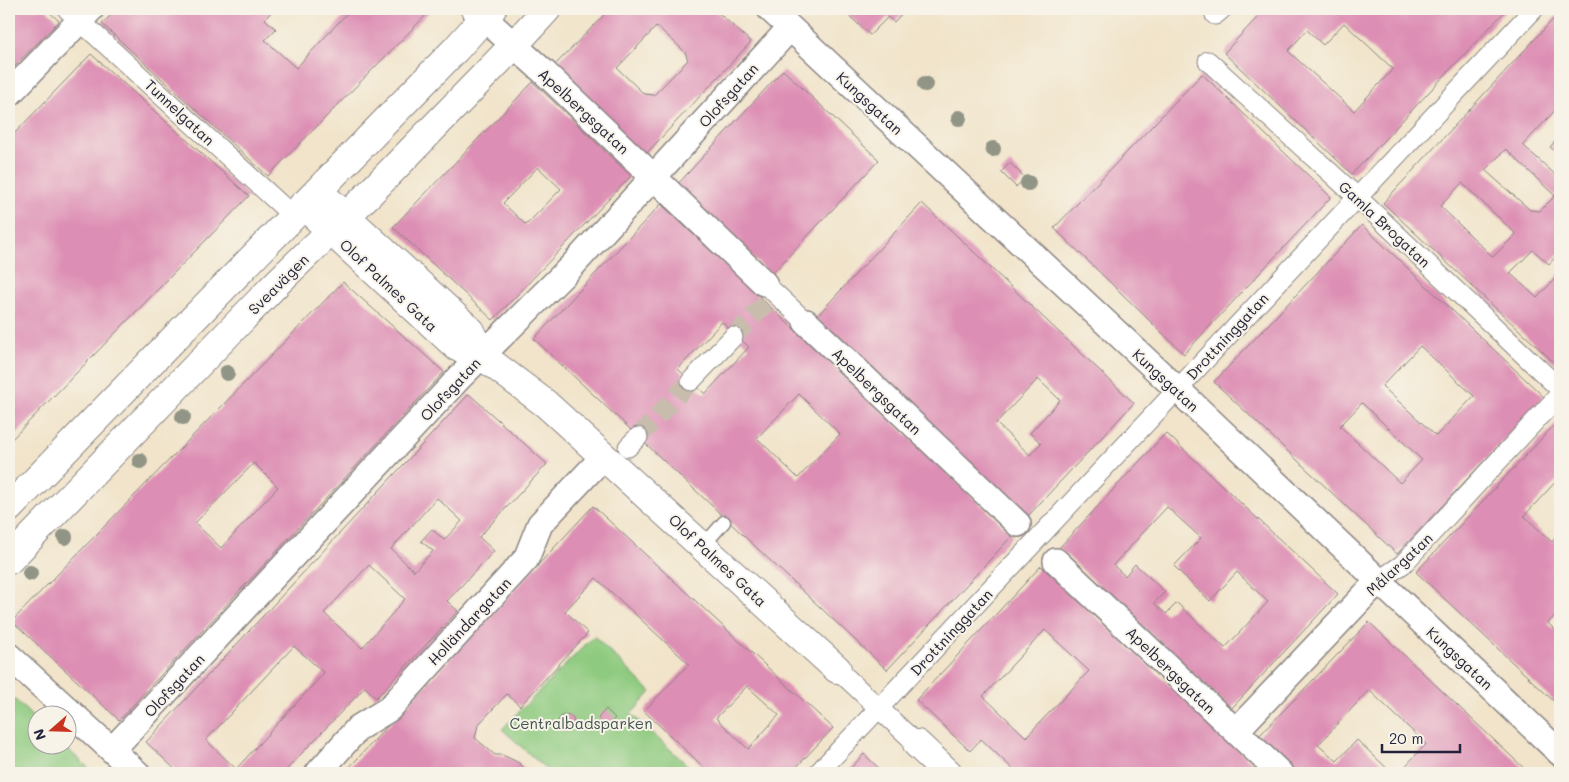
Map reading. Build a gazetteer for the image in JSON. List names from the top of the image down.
{
  "streets": {
    "main road": ["Sveavägen", "Olof Palmes Gata"],
    "street": [
      "Olofsgatan",
      "Kungsgatan",
      "Apelbergsgatan",
      "Tunnelgatan",
      "Gamla Brogatan",
      "Drottninggatan",
      "Målargatan",
      "Holländargatan"
    ]
  },
  "crossings": [
    ["Olofsgatan", "Kungsgatan"],
    ["Olofsgatan", "Apelbergsgatan"],
    ["Olofsgatan", "Olof Palmes Gata"],
    ["Kungsgatan", "Drottninggatan"],
    ["Kungsgatan", "Målargatan"],
    ["Apelbergsgatan", "Sveavägen"],
    ["Apelbergsgatan", "Drottninggatan"],
    ["Apelbergsgatan", "Målargatan"],
    ["Tunnelgatan", "Olof Palmes Gata"],
    ["Gamla Brogatan", "Drottninggatan"],
    ["Sveavägen", "Olof Palmes Gata"],
    ["Olof Palmes Gata", "Drottninggatan"],
    ["Olof Palmes Gata", "Holländargatan"]
  ],
  "parks": ["Centralbadsparken"],
  "scale_bar": "20 m",
  "north": "left"
}
